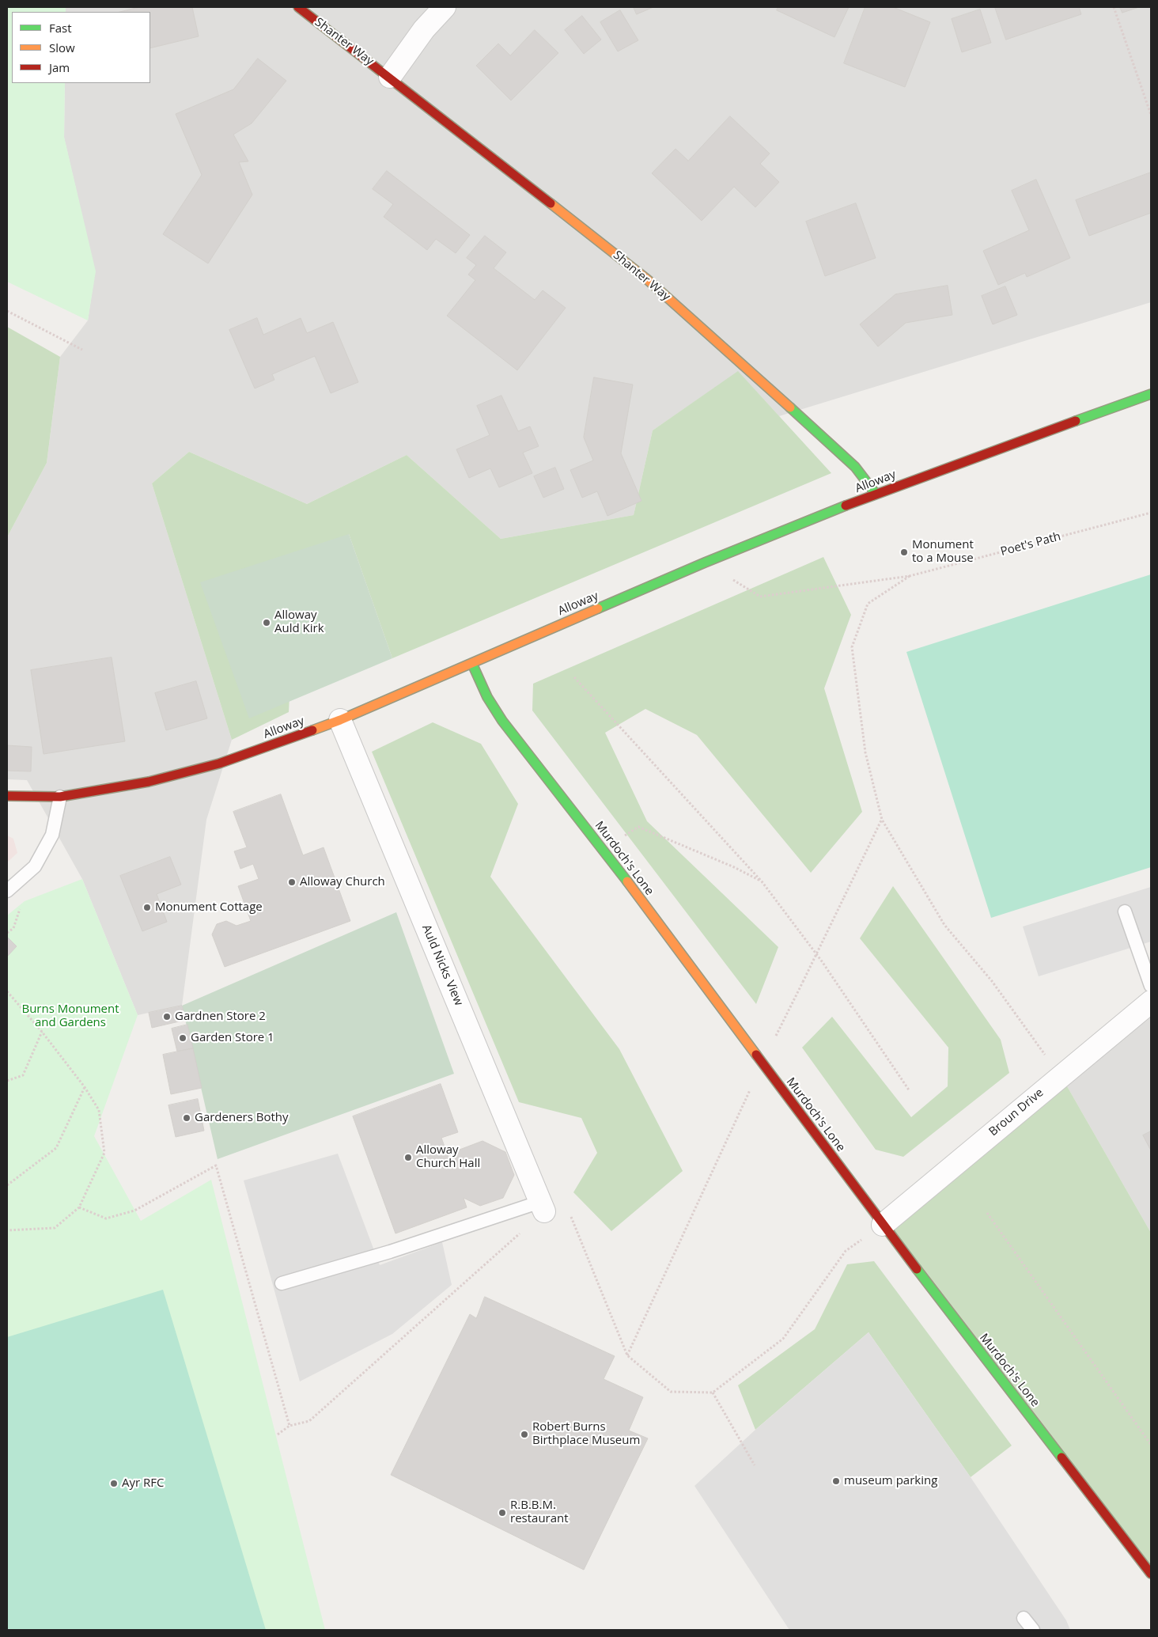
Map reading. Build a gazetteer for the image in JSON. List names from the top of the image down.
{
  "streets": {
    "street": [
      "Shanter Way",
      "Alloway",
      "Murdoch's Lone",
      "Auld Nicks View",
      "Broun Drive"
    ],
    "path": ["Poet's Path"]
  },
  "crossings": [
    ["Shanter Way", "Alloway"],
    ["Alloway", "Murdoch's Lone"],
    ["Alloway", "Auld Nicks View"],
    ["Murdoch's Lone", "Broun Drive"]
  ],
  "parks": ["Burns Monument and Gardens"],
  "places": [
    "Monument to a Mouse",
    "Alloway Auld Kirk",
    "Alloway Church",
    "Monument Cottage",
    "Gardnen Store 2",
    "Garden Store 1",
    "Gardeners Bothy",
    "Alloway Church Hall",
    "Robert Burns Birthplace Museum",
    "museum parking",
    "Ayr RFC",
    "R.B.B.M. restaurant"
  ],
  "legend": ["Fast", "Slow", "Jam"]
}
